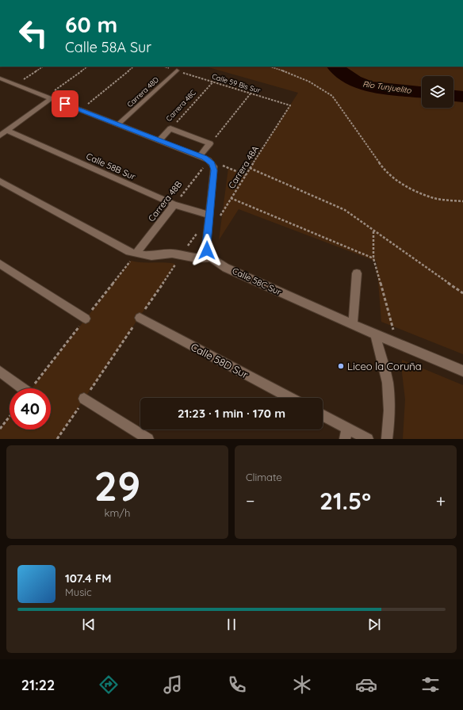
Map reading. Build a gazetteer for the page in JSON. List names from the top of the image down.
{
  "streets": {
    "street": [
      "Carrera 48D",
      "Carrera 48C",
      "Calle 58B Sur",
      "Carrera 48B",
      "Calle 58C Sur",
      "Calle 58D Sur"
    ],
    "path": ["Calle 59 Bis Sur", "Carrera 48A"]
  },
  "crossings": [
    ["Calle 59 Bis Sur", "Carrera 48D"],
    ["Calle 59 Bis Sur", "Carrera 48C"],
    ["Calle 59 Bis Sur", "Carrera 48A"],
    ["Calle 58B Sur", "Carrera 48B"]
  ],
  "water": ["Río Tunjuelito"],
  "places": ["Liceo la Coruña"],
  "page": {
    "turn": ["60 m", "Calle 58A Sur"],
    "limit": "40",
    "trip": "21:23 · 1 min · 170 m",
    "tile": [
      ["29", "km/h"],
      "Climate"
    ],
    "heat": ["−", "21.5°", "+"],
    "song": ["107.4 FM", "Music"],
    "tabs": "21:22"
  }
}
